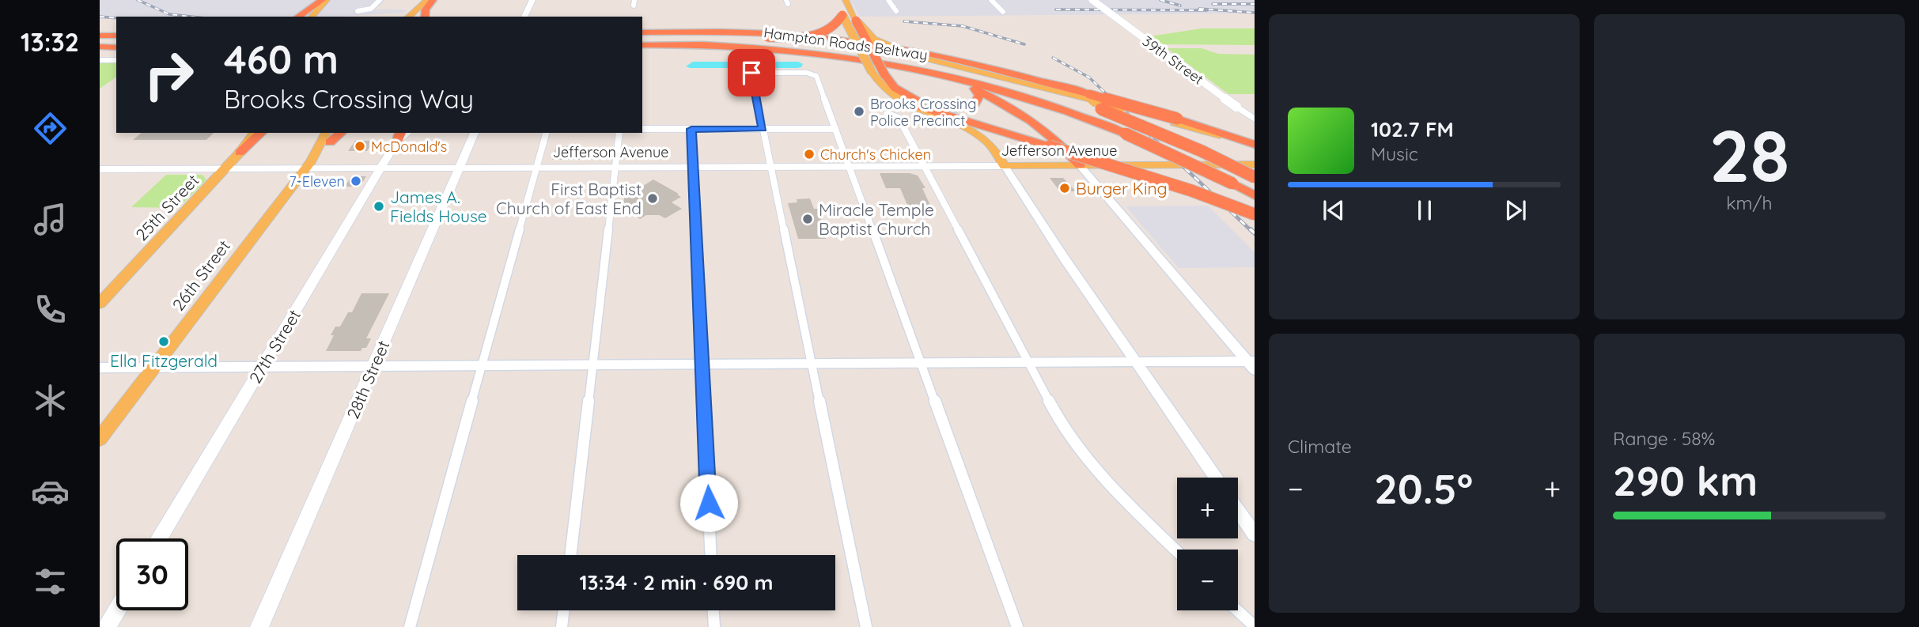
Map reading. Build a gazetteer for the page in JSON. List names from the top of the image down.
{
  "streets": {
    "highway": ["Hampton Roads Beltway"],
    "main road": [
      "39th Street",
      "Jefferson Avenue",
      "25th Street",
      "26th Street",
      "27th Street",
      "28th Street"
    ]
  },
  "crossings": [
    ["Jefferson Avenue", "25th Street"],
    ["Jefferson Avenue", "26th Street"],
    ["Jefferson Avenue", "27th Street"],
    ["Jefferson Avenue", "28th Street"]
  ],
  "places": [
    "Brooks Crossing Police Precinct",
    "McDonald's",
    "Church's Chicken",
    "7-Eleven",
    "Burger King",
    "First Baptist Church of East End",
    "James A. Fields House",
    "Miracle Temple Baptist Church",
    "Ella Fitzgerald"
  ],
  "page": {
    "tabs": "13:32",
    "tile": [
      ["28", "km/h"],
      "Climate",
      ["Range · 58%", "290 km"]
    ],
    "turn": ["460 m", "Brooks Crossing Way"],
    "song": ["102.7 FM", "Music"],
    "heat": ["−", "20.5°", "+"],
    "map_buttons": ["+", "−"],
    "limit": "30",
    "trip": "13:34 · 2 min · 690 m"
  }
}
